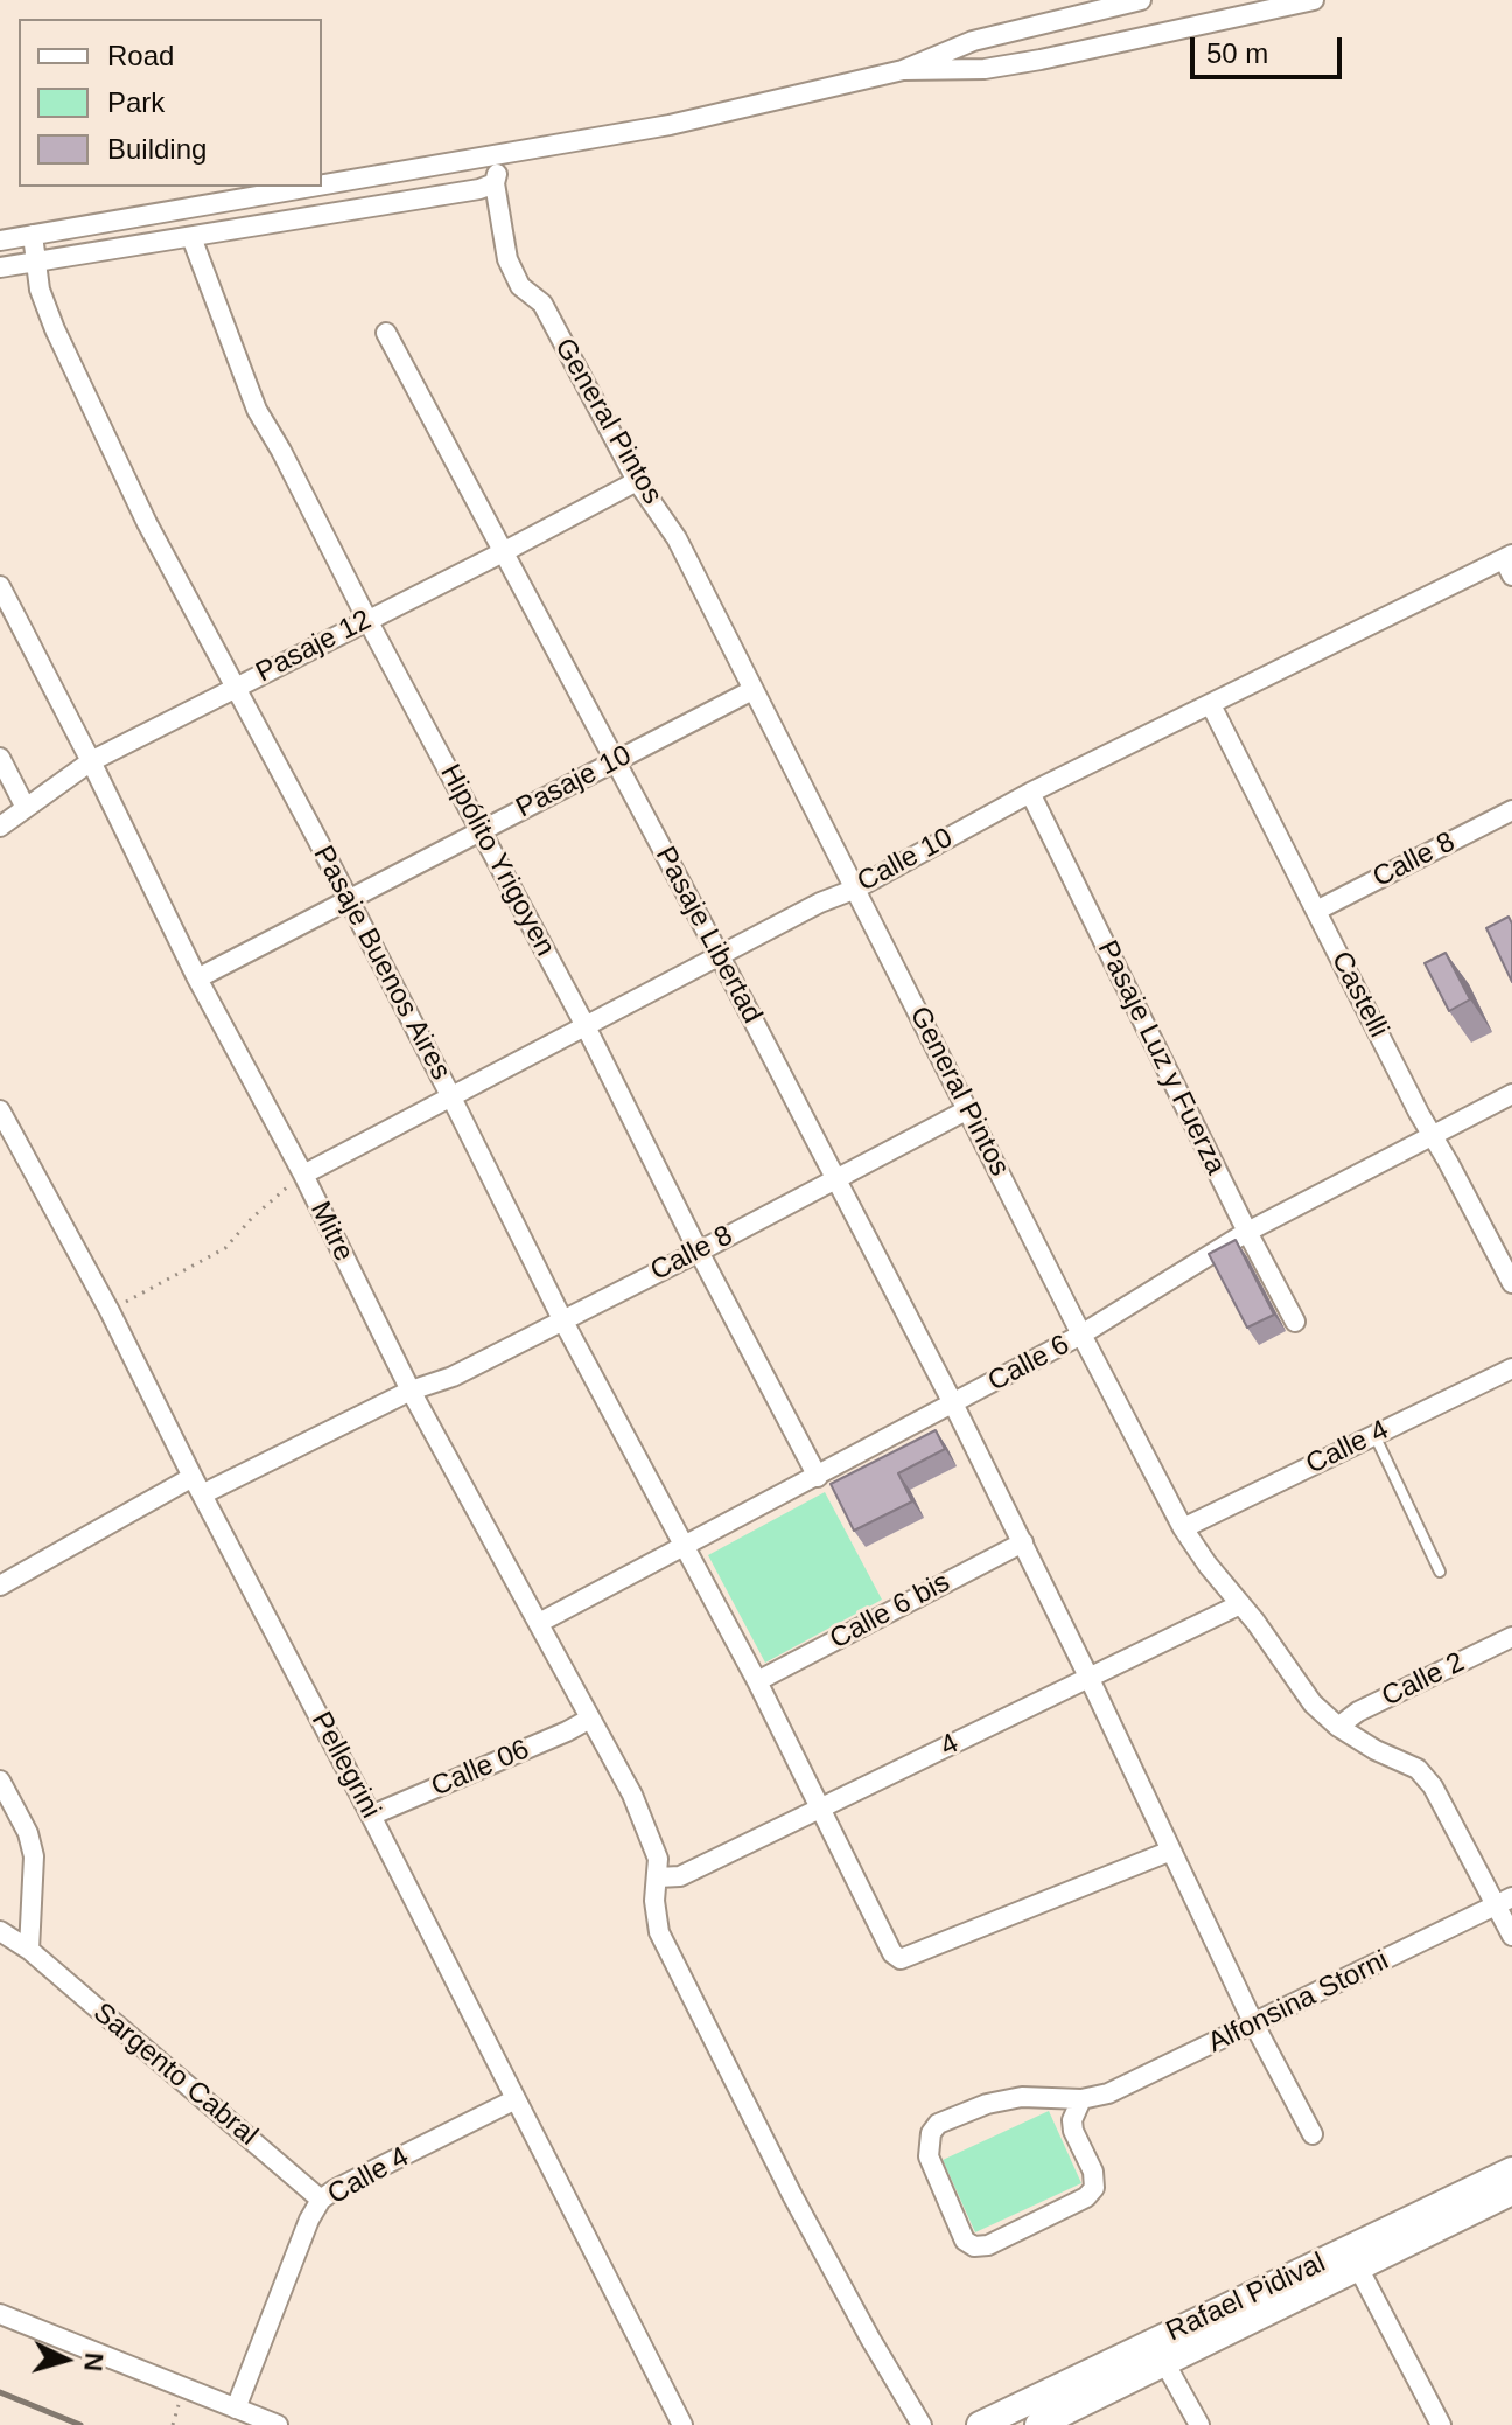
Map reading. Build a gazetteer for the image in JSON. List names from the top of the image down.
{
  "streets": {
    "street": [
      "General Pintos",
      "Pasaje 12",
      "Pasaje 10",
      "Hipólito Yrigoyen",
      "Calle 10",
      "Calle 8",
      "Pasaje Libertad",
      "Pasaje Buenos Aires",
      "Castelli",
      "Pasaje Luz y Fuerza",
      "Mitre",
      "Calle 6",
      "Calle 4",
      "Calle 6 bis",
      "Calle 2",
      "4",
      "Pellegrini",
      "Calle 06",
      "Alfonsina Storni",
      "Sargento Cabral",
      "Rafael Pidival"
    ]
  },
  "crossings": [
    ["General Pintos", "Pasaje 12"],
    ["General Pintos", "Pasaje 10"],
    ["General Pintos", "Calle 10"],
    ["General Pintos", "Calle 8"],
    ["General Pintos", "Calle 6"],
    ["General Pintos", "Calle 4"],
    ["General Pintos", "Calle 2"],
    ["General Pintos", "4"],
    ["General Pintos", "Alfonsina Storni"],
    ["Pasaje 12", "Hipólito Yrigoyen"],
    ["Pasaje 12", "Pasaje Libertad"],
    ["Pasaje 12", "Pasaje Buenos Aires"],
    ["Pasaje 12", "Mitre"],
    ["Pasaje 10", "Hipólito Yrigoyen"],
    ["Pasaje 10", "Pasaje Libertad"],
    ["Pasaje 10", "Pasaje Buenos Aires"],
    ["Pasaje 10", "Mitre"],
    ["Hipólito Yrigoyen", "Calle 10"],
    ["Hipólito Yrigoyen", "Calle 8"],
    ["Hipólito Yrigoyen", "Calle 6"],
    ["Calle 10", "Pasaje Libertad"],
    ["Calle 10", "Pasaje Buenos Aires"],
    ["Calle 10", "Castelli"],
    ["Calle 10", "Pasaje Luz y Fuerza"],
    ["Calle 10", "Mitre"],
    ["Calle 8", "Pasaje Libertad"],
    ["Calle 8", "Pasaje Buenos Aires"],
    ["Calle 8", "Castelli"],
    ["Calle 8", "Mitre"],
    ["Calle 8", "Pellegrini"],
    ["Pasaje Libertad", "Pasaje Buenos Aires"],
    ["Pasaje Libertad", "Calle 6"],
    ["Pasaje Libertad", "Calle 6 bis"],
    ["Pasaje Libertad", "4"],
    ["Pasaje Libertad", "Alfonsina Storni"],
    ["Pasaje Buenos Aires", "Calle 6"],
    ["Pasaje Buenos Aires", "Calle 6 bis"],
    ["Pasaje Buenos Aires", "4"],
    ["Castelli", "Calle 6"],
    ["Pasaje Luz y Fuerza", "Calle 6"],
    ["Mitre", "Calle 6"],
    ["Mitre", "4"],
    ["Mitre", "Calle 06"],
    ["Calle 4", "Pellegrini"],
    ["Calle 4", "Sargento Cabral"],
    ["Pellegrini", "Calle 06"]
  ],
  "legend": ["Road", "Park", "Building"],
  "scale_bar": "50 m",
  "north": "right"
}
